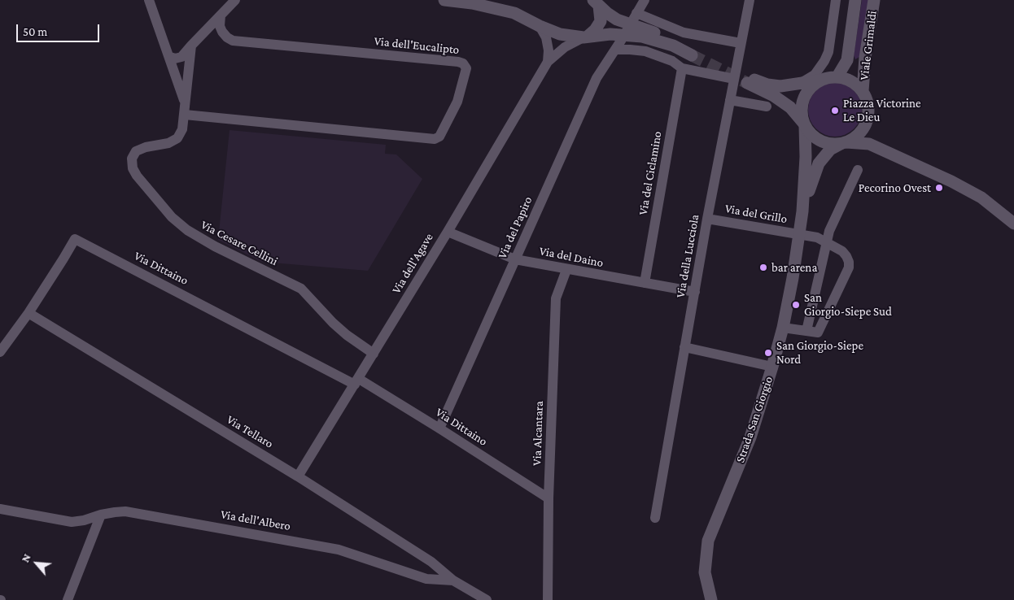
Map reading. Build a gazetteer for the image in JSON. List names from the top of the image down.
{
  "streets": {
    "main road": ["Viale Grimaldi", "Strada San Giorgio"],
    "street": [
      "Via dell'Eucalipto",
      "Via del Ciclamino",
      "Via del Grillo",
      "Via del Papiro",
      "Via Cesare Cellini",
      "Via della Lucciola",
      "Via del Daino",
      "Via dell'Agave",
      "Via Dittaino",
      "Via Tellaro",
      "Via Alcantara",
      "Via dell'Albero"
    ]
  },
  "crossings": [
    ["Via dell'Eucalipto", "Via Cesare Cellini"],
    ["Via del Ciclamino", "Via del Daino"],
    ["Via del Grillo", "Via della Lucciola"],
    ["Via del Grillo", "Strada San Giorgio"],
    ["Via del Papiro", "Via del Daino"],
    ["Via del Papiro", "Via Dittaino"],
    ["Via Cesare Cellini", "Via dell'Agave"],
    ["Via della Lucciola", "Via del Daino"],
    ["Via del Daino", "Via dell'Agave"],
    ["Via del Daino", "Via Alcantara"],
    ["Via dell'Agave", "Via Dittaino"],
    ["Via dell'Agave", "Via Tellaro"],
    ["Via Dittaino", "Via Tellaro"],
    ["Via Dittaino", "Via Alcantara"],
    ["Via Tellaro", "Via dell'Albero"]
  ],
  "places": [
    "Piazza Victorine Le Dieu",
    "Pecorino Ovest",
    "bar arena",
    "San Giorgio-Siepe Sud",
    "San Giorgio-Siepe Nord"
  ],
  "scale_bar": "50 m",
  "north": "top left"
}
